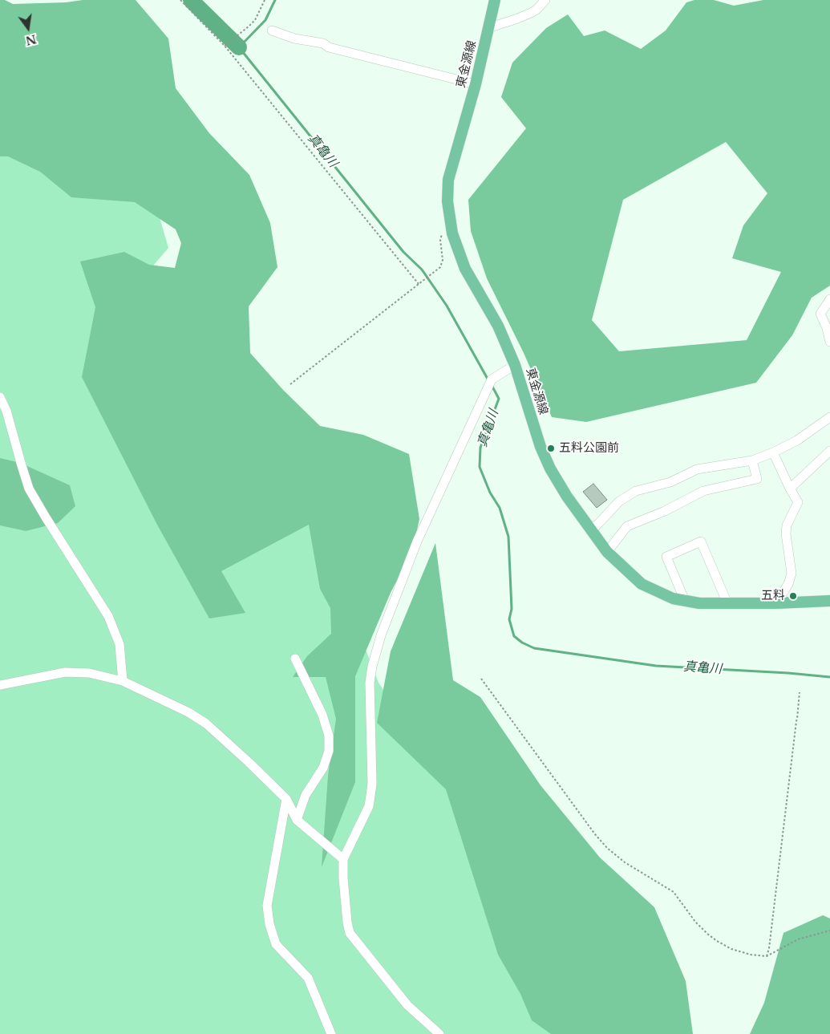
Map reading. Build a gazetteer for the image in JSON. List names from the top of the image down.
{
  "streets": {
    "main road": ["東金源線"]
  },
  "water": ["真亀川"],
  "places": ["五料公園前", "五料"],
  "north": "bottom"
}
